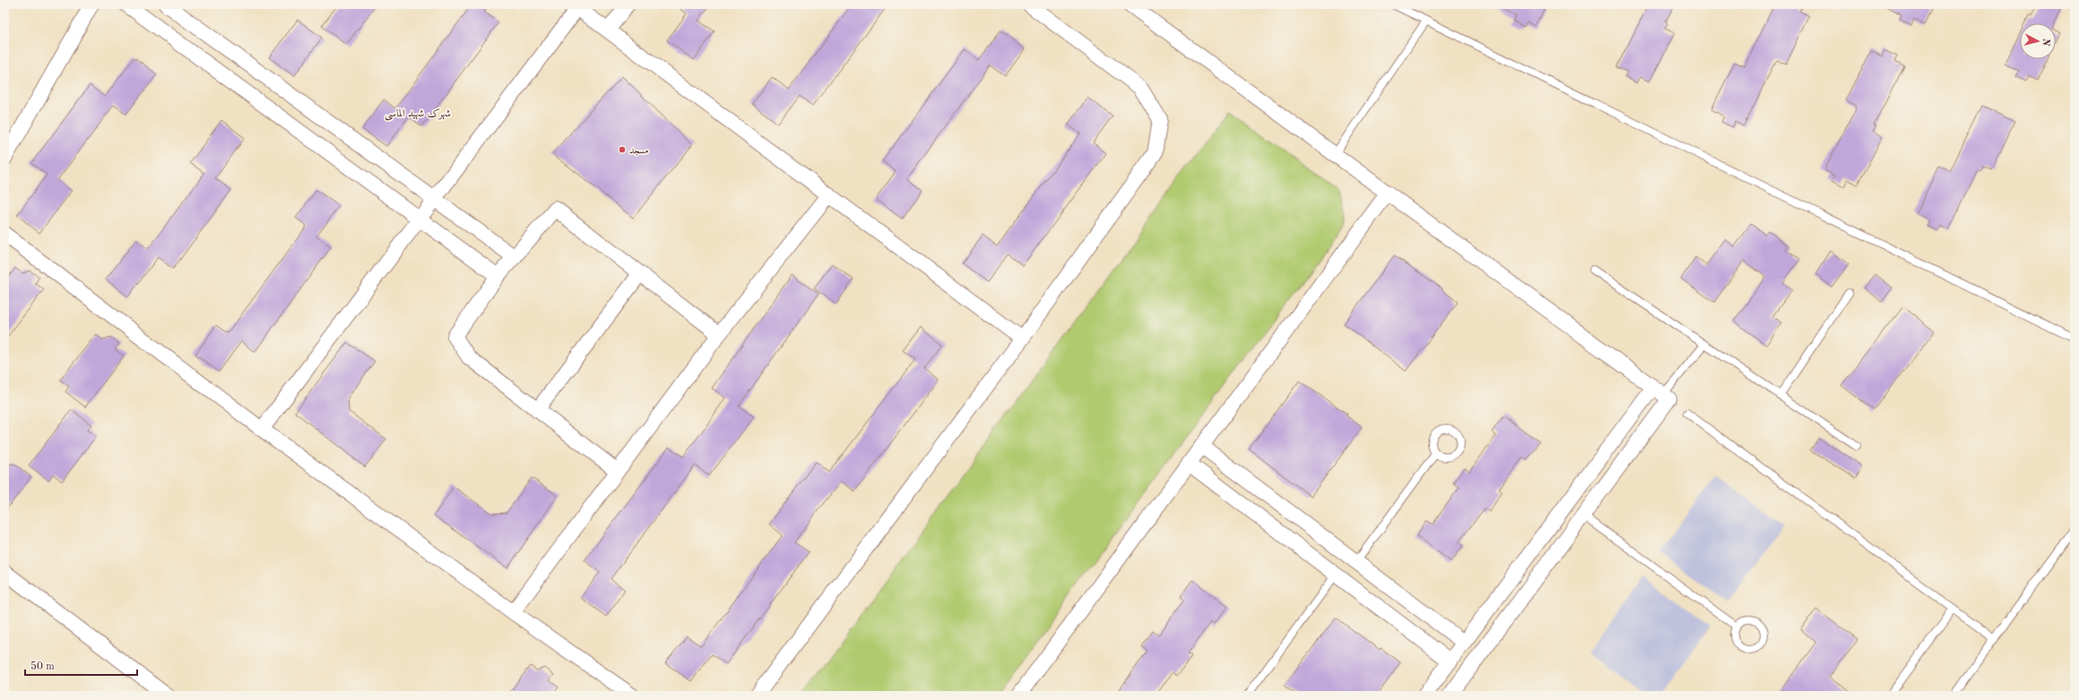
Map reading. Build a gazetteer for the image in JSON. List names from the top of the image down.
{
  "districts": ["شهرک شهید الماسی"],
  "places": ["مسجد"],
  "scale_bar": "50 m",
  "north": "right"
}
